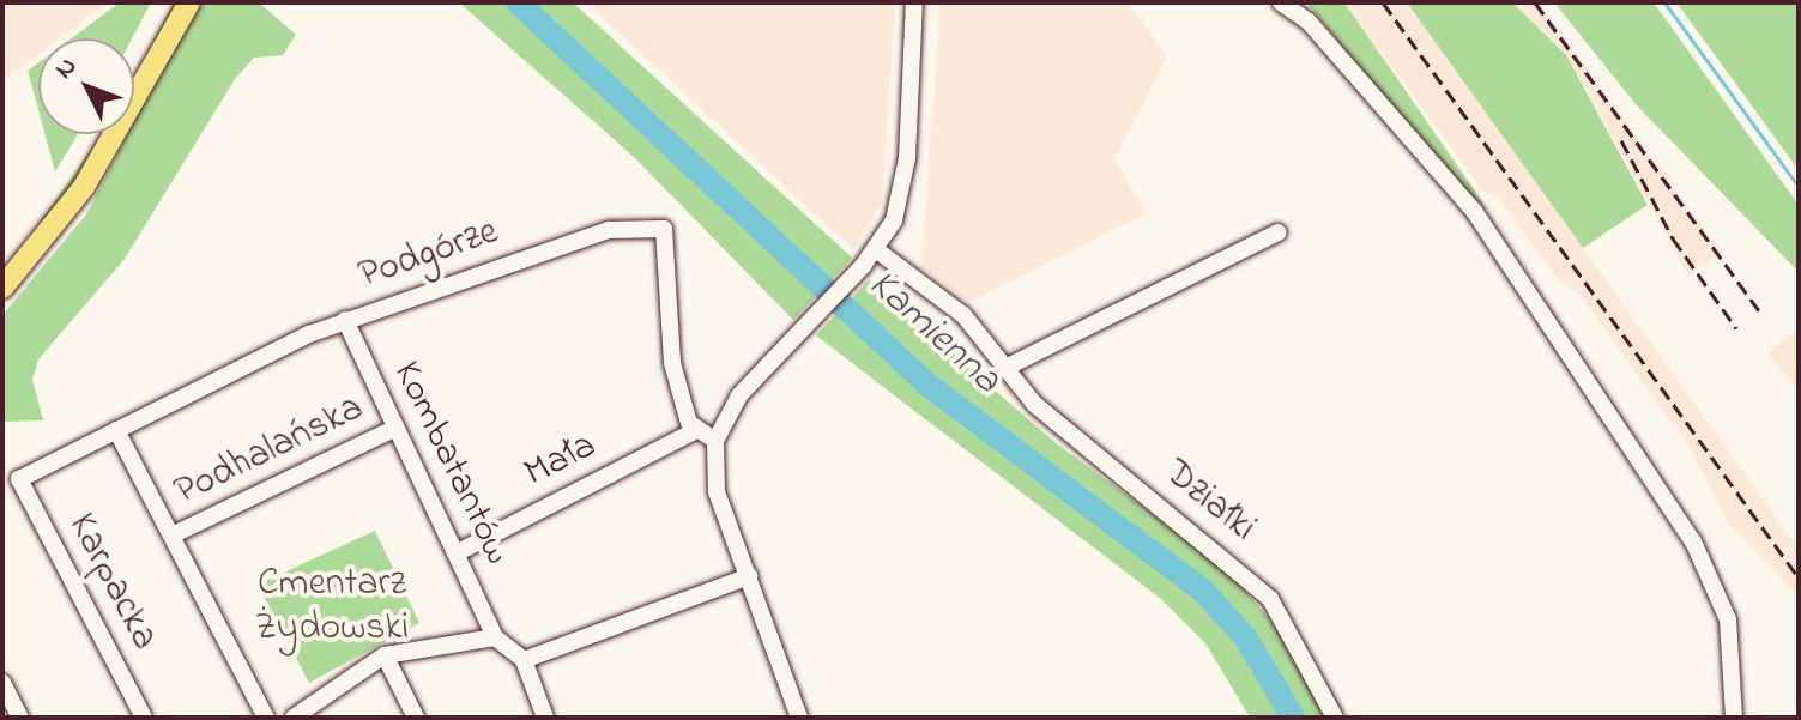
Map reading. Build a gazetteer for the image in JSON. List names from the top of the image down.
{
  "streets": {
    "street": [
      "Podgórze",
      "Podhalańska",
      "Mała",
      "Kombatantów",
      "Działki",
      "Karpacka"
    ]
  },
  "crossings": [
    ["Podgórze", "Mała"],
    ["Podgórze", "Kombatantów"],
    ["Podgórze", "Karpacka"],
    ["Podhalańska", "Kombatantów"],
    ["Mała", "Kombatantów"]
  ],
  "water": ["Kamienna"],
  "parks": ["Cmentarz Żydowski"],
  "north": "top left"
}
